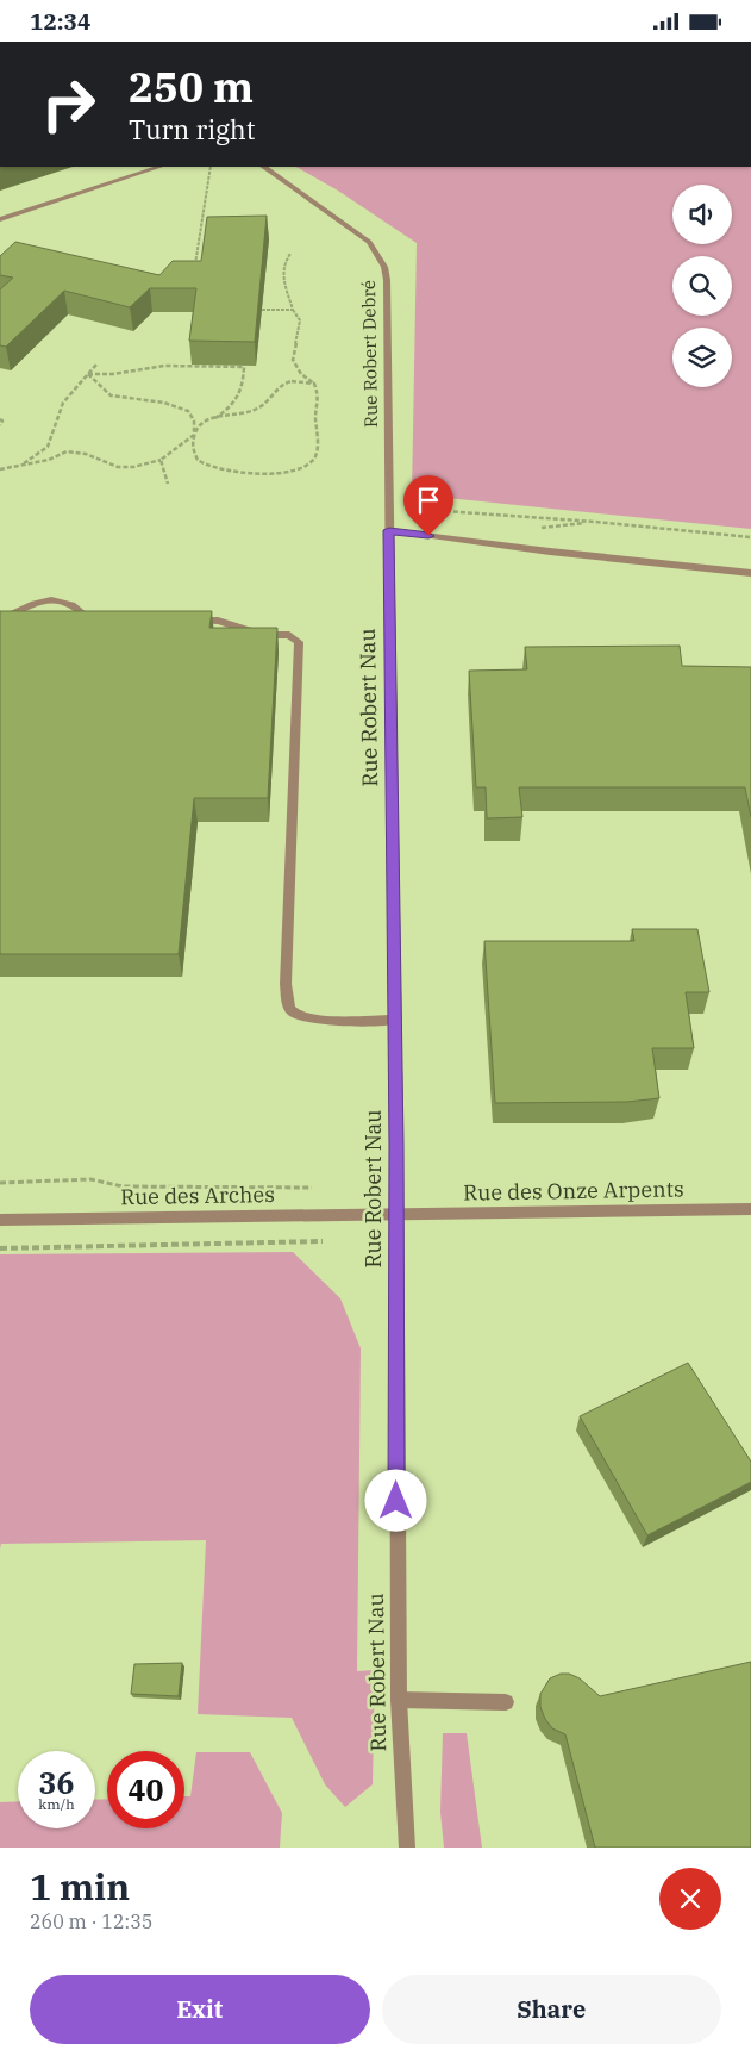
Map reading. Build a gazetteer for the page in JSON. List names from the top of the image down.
{
  "streets": {
    "street": [
      "Rue Robert Debré",
      "Rue Robert Nau",
      "Rue des Onze Arpents",
      "Rue des Arches"
    ]
  },
  "crossings": [
    ["Rue Robert Debré", "Rue Robert Nau"],
    ["Rue Robert Nau", "Rue des Onze Arpents"],
    ["Rue Robert Nau", "Rue des Arches"],
    ["Rue des Onze Arpents", "Rue des Arches"]
  ],
  "page": {
    "status": "12:34",
    "turn": ["250 m", "Turn right"],
    "speed": "36 km/h",
    "limit": "40",
    "heading": ["1 min", "260 m · 12:35"],
    "buttons": ["Exit", "Share"]
  }
}
